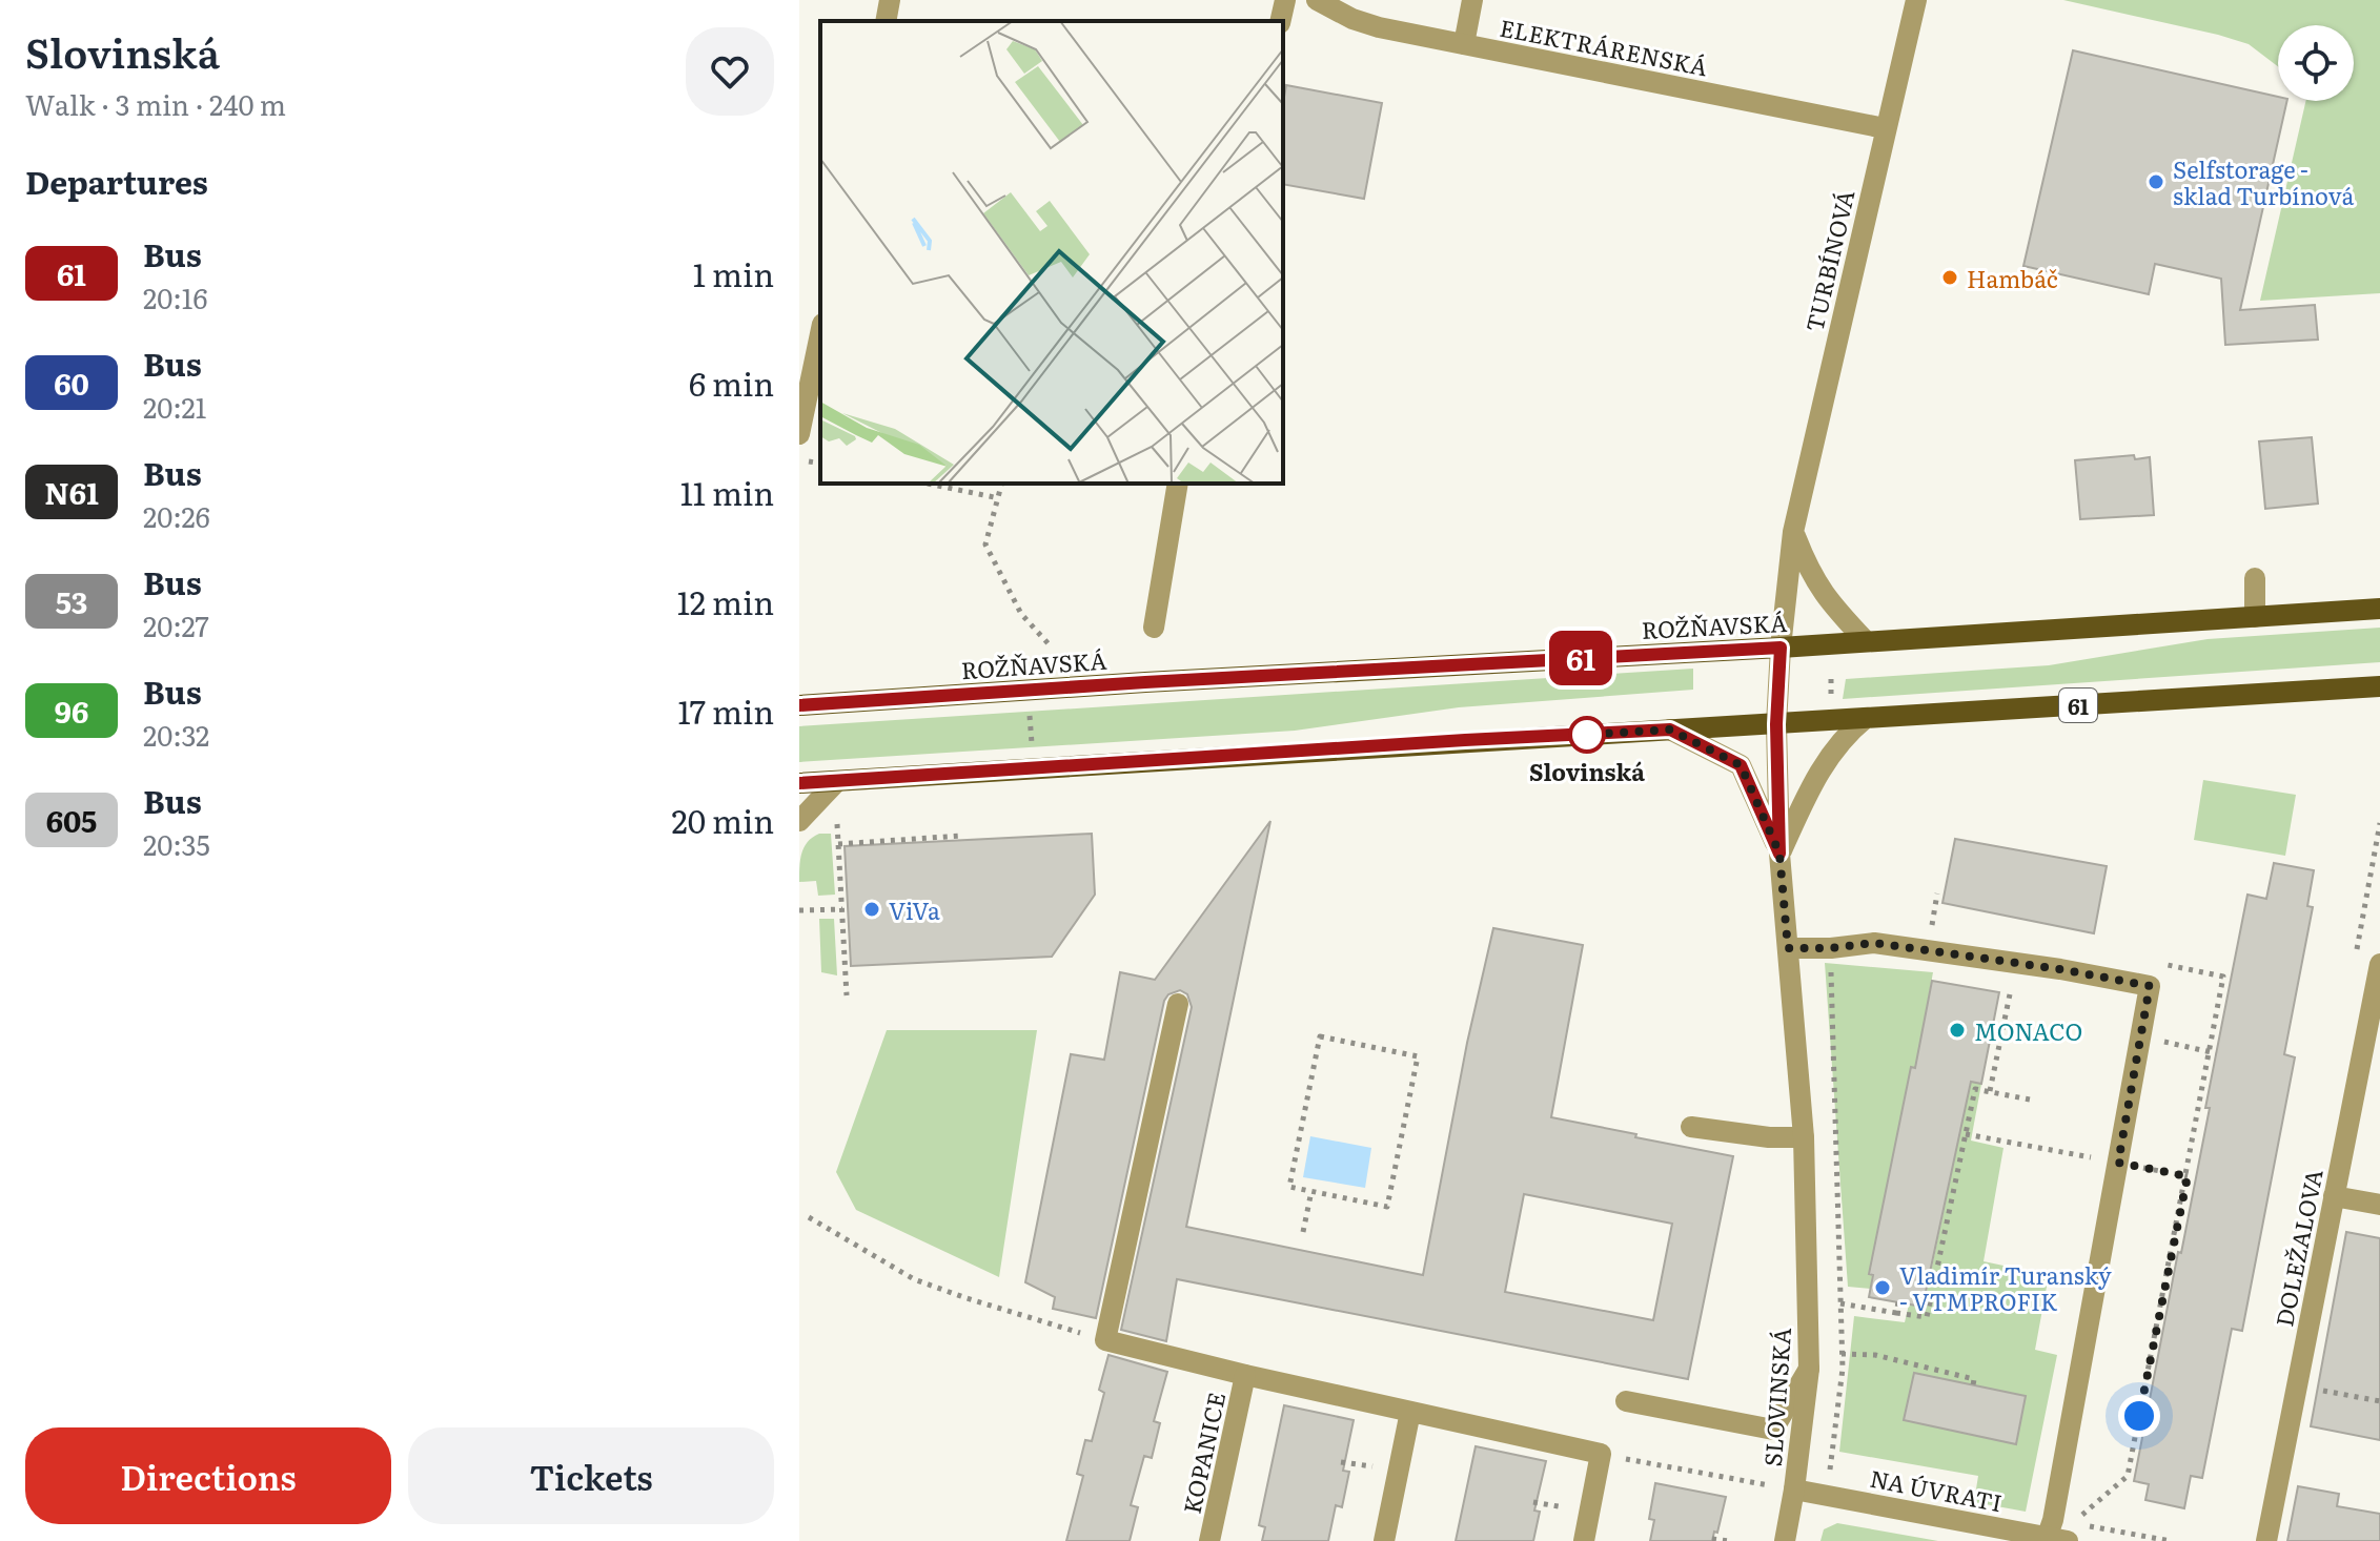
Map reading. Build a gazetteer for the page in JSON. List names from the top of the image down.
{
  "streets": {
    "main road": ["ROŽŇAVSKÁ", "61"],
    "street": [
      "ELEKTRÁRENSKÁ",
      "TURBÍNOVÁ",
      "DOLEŽALOVA",
      "SLOVINSKÁ",
      "KOPANICE",
      "NA ÚVRATI"
    ]
  },
  "crossings": [
    ["ELEKTRÁRENSKÁ", "TURBÍNOVÁ"],
    ["TURBÍNOVÁ", "ROŽŇAVSKÁ"],
    ["TURBÍNOVÁ", "61"],
    ["TURBÍNOVÁ", "SLOVINSKÁ"],
    ["61", "SLOVINSKÁ"],
    ["SLOVINSKÁ", "NA ÚVRATI"]
  ],
  "places": [
    "Selfstorage - sklad Turbínová",
    "Hambáč",
    "Slovinská",
    "ViVa",
    "MONACO",
    "Vladimír Turanský - VTMPROFIK"
  ],
  "lines": ["bus line 61"],
  "page": {
    "heading": [
      ["Slovinská", "Walk · 3 min · 240 m"],
      "Departures"
    ],
    "on_map": "61",
    "list": [
      {
        "mark": "61",
        "name": "Bus",
        "note": "20:16",
        "value": "1 min"
      },
      {
        "mark": "60",
        "name": "Bus",
        "note": "20:21",
        "value": "6 min"
      },
      {
        "mark": "N61",
        "name": "Bus",
        "note": "20:26",
        "value": "11 min"
      },
      {
        "mark": "53",
        "name": "Bus",
        "note": "20:27",
        "value": "12 min"
      },
      {
        "mark": "96",
        "name": "Bus",
        "note": "20:32",
        "value": "17 min"
      },
      {
        "mark": "605",
        "name": "Bus",
        "note": "20:35",
        "value": "20 min"
      }
    ],
    "buttons": ["Directions", "Tickets"]
  }
}
